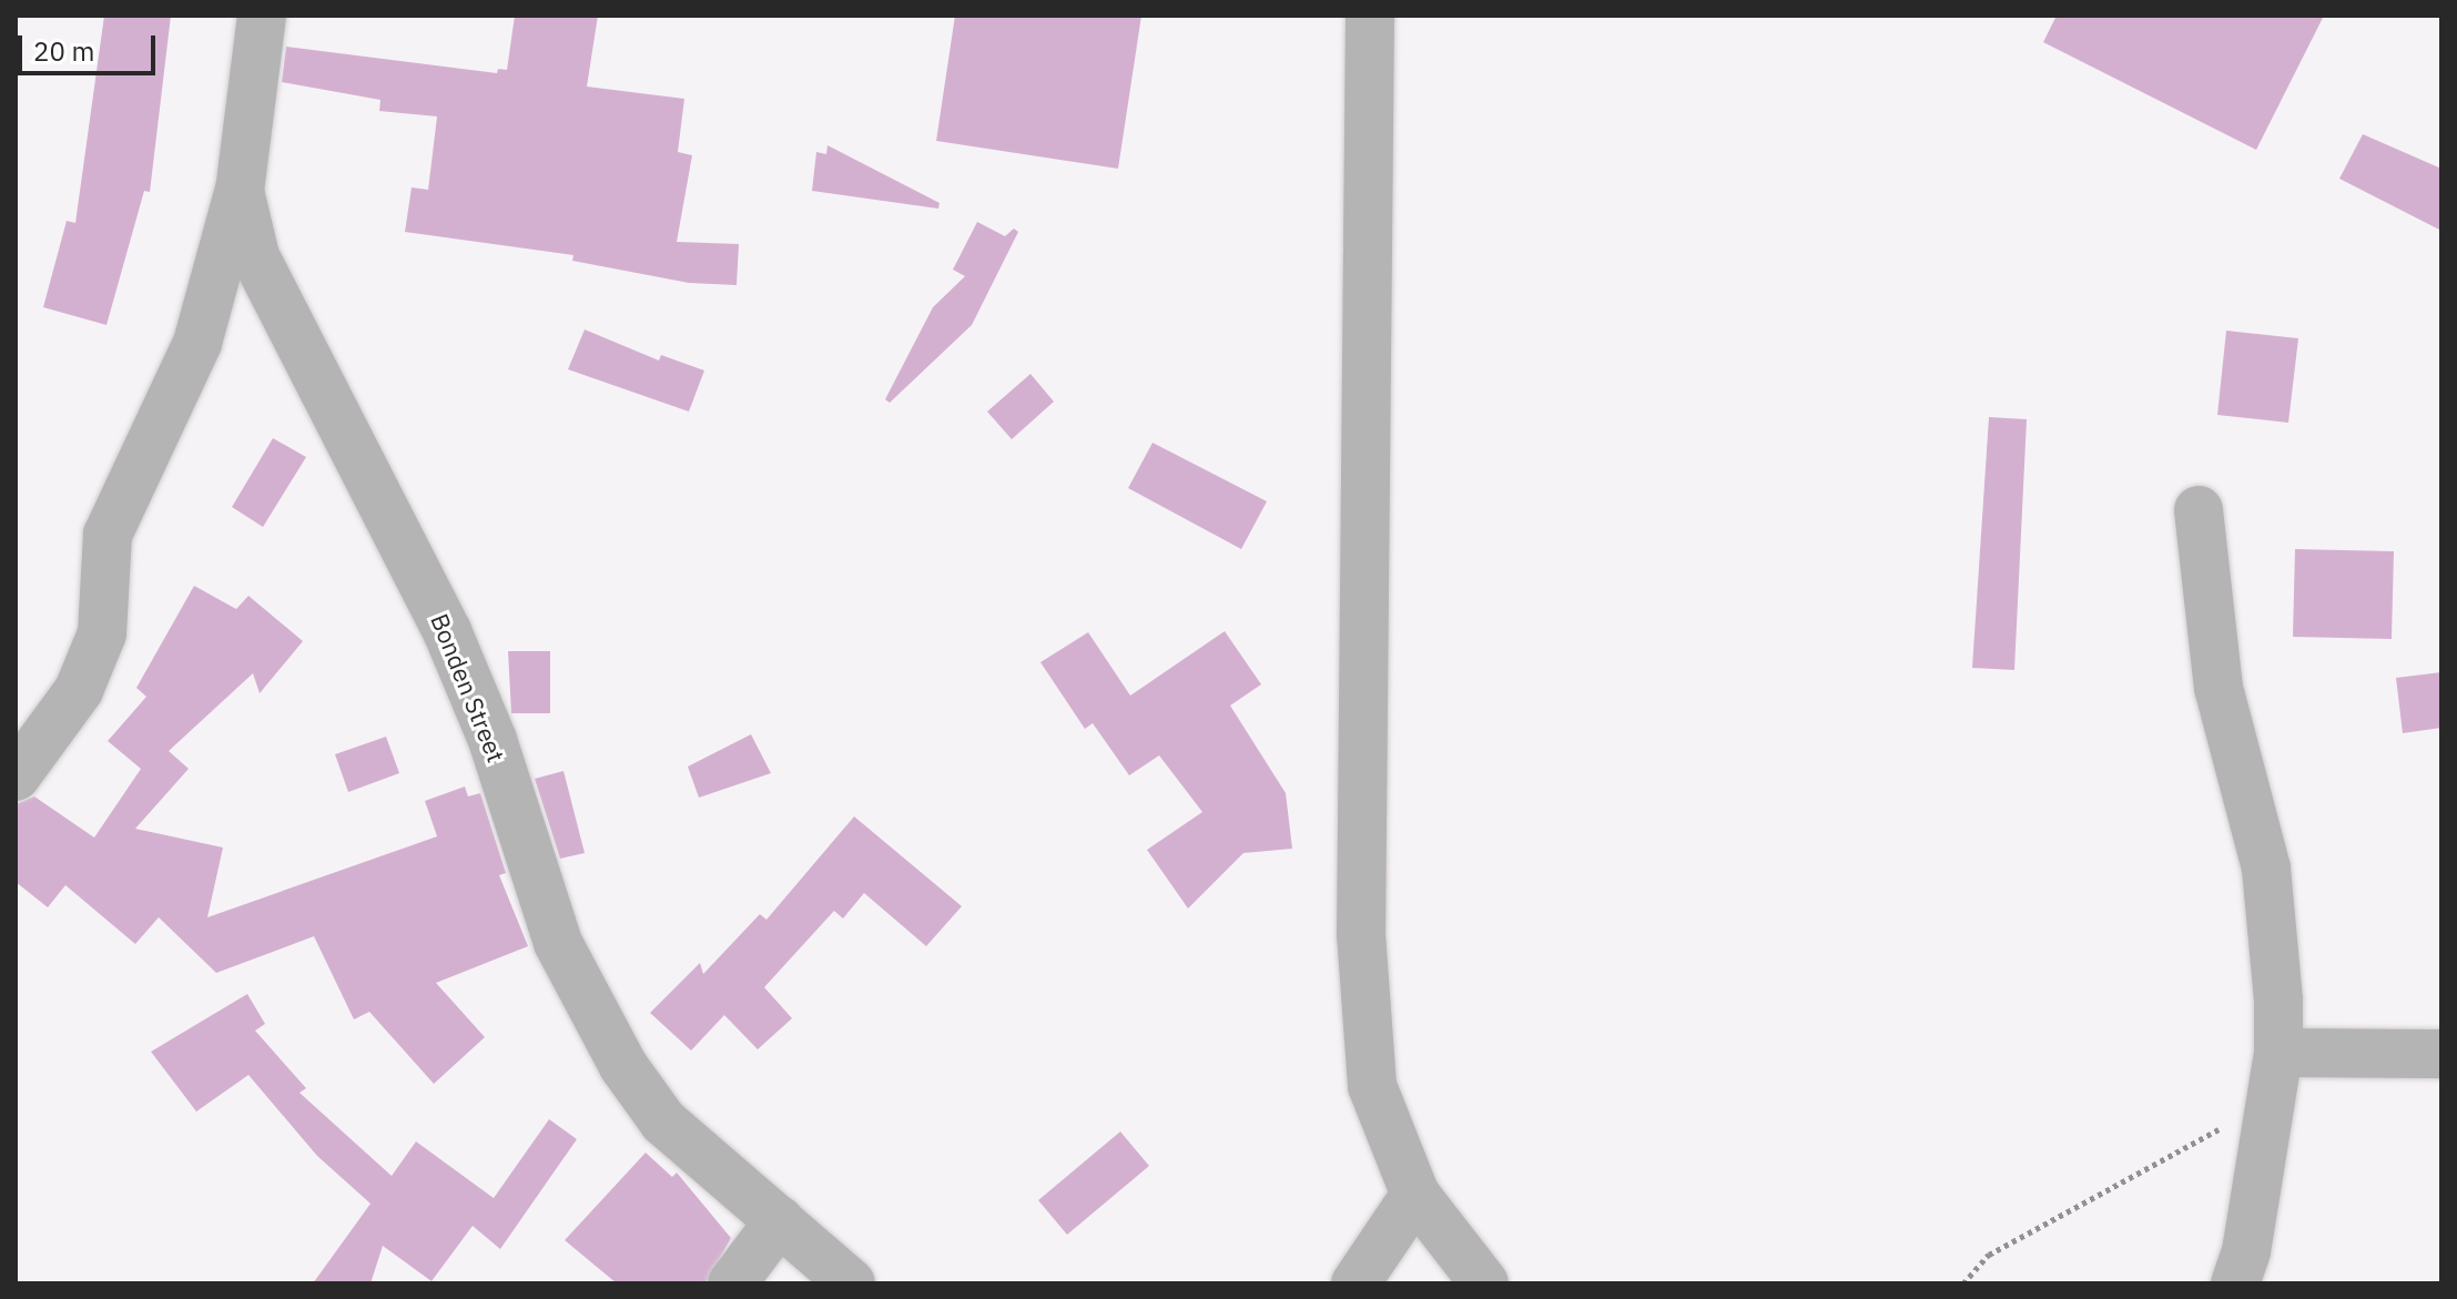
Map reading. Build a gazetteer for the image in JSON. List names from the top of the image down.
{
  "streets": {
    "street": ["Bonden Street"]
  },
  "scale_bar": "20 m"
}
